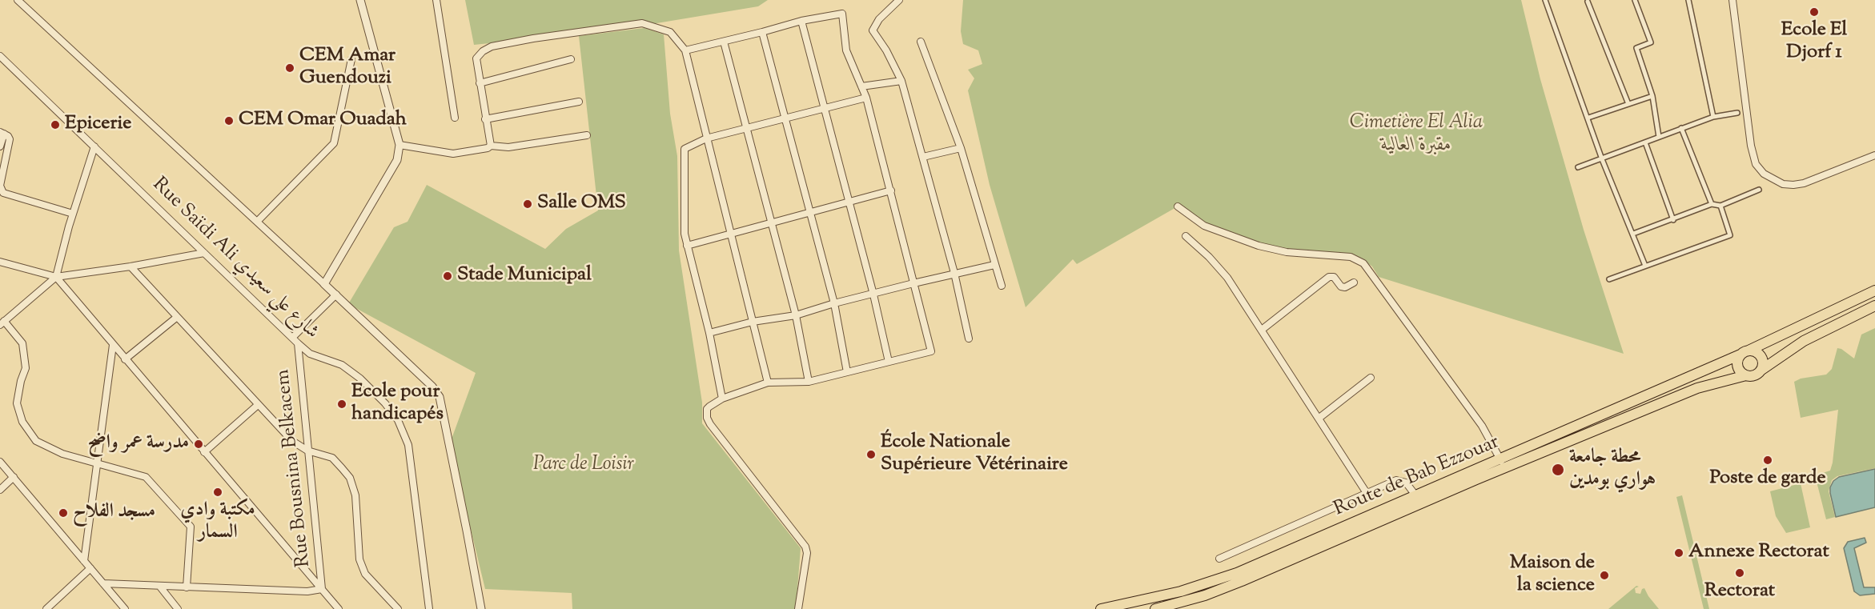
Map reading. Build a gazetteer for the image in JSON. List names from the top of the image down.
{
  "streets": {
    "main road": ["Route de Bab Ezzouar"],
    "street": ["Rue Saïdi Ali شارع علي سعيدي", "Rue Bousnina Belkacem"]
  },
  "crossings": [
    ["Rue Saïdi Ali شارع علي سعيدي", "Rue Bousnina Belkacem"]
  ],
  "parks": ["Cimetière El Alia مقبرة العالية", "Parc de Loisir"],
  "places": [
    "Ecole El Djorf 1",
    "CEM Amar Guendouzi",
    "CEM Omar Ouadah",
    "Epicerie",
    "Salle OMS",
    "Stade Municipal",
    "Ecole pour handicapés",
    "مدرسة عمر واضح",
    "École Nationale Supérieure Vétérinaire",
    "Poste de garde",
    "محطة جامعة هواري بومدين",
    "مكتبة وادي السمار",
    "مسجد الفلاح",
    "Annexe Rectorat",
    "Rectorat",
    "Maison de la science"
  ]
}
